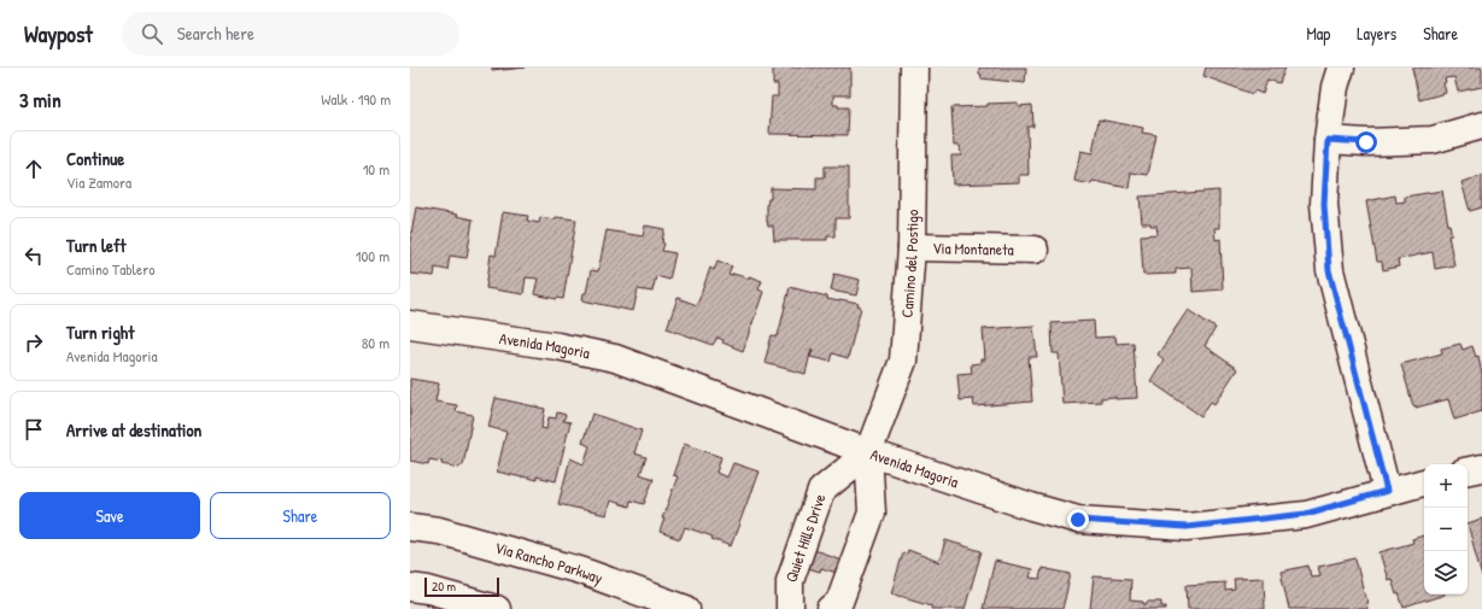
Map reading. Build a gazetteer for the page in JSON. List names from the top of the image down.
{
  "streets": {
    "street": [
      "Via Montaneta",
      "Camino del Postigo",
      "Avenida Magoria",
      "Quiet Hills Drive",
      "Via Rancho Parkway"
    ]
  },
  "crossings": [
    ["Via Montaneta", "Camino del Postigo"],
    ["Camino del Postigo", "Avenida Magoria"],
    ["Camino del Postigo", "Quiet Hills Drive"],
    ["Avenida Magoria", "Quiet Hills Drive"]
  ],
  "scale_bar": "20 m",
  "page": {
    "header": "Waypost",
    "search": "Search here",
    "nav": ["Map", "Layers", "Share"],
    "heading": ["3 min", "Walk · 190 m"],
    "list": [
      ["Continue", "Via Zamora", "10 m"],
      ["Turn left", "Camino Tablero", "100 m"],
      ["Turn right", "Avenida Magoria", "80 m"],
      "Arrive at destination"
    ],
    "map_buttons": ["+", "−"],
    "buttons": ["Save", "Share"],
    "scale": "20 m"
  }
}
